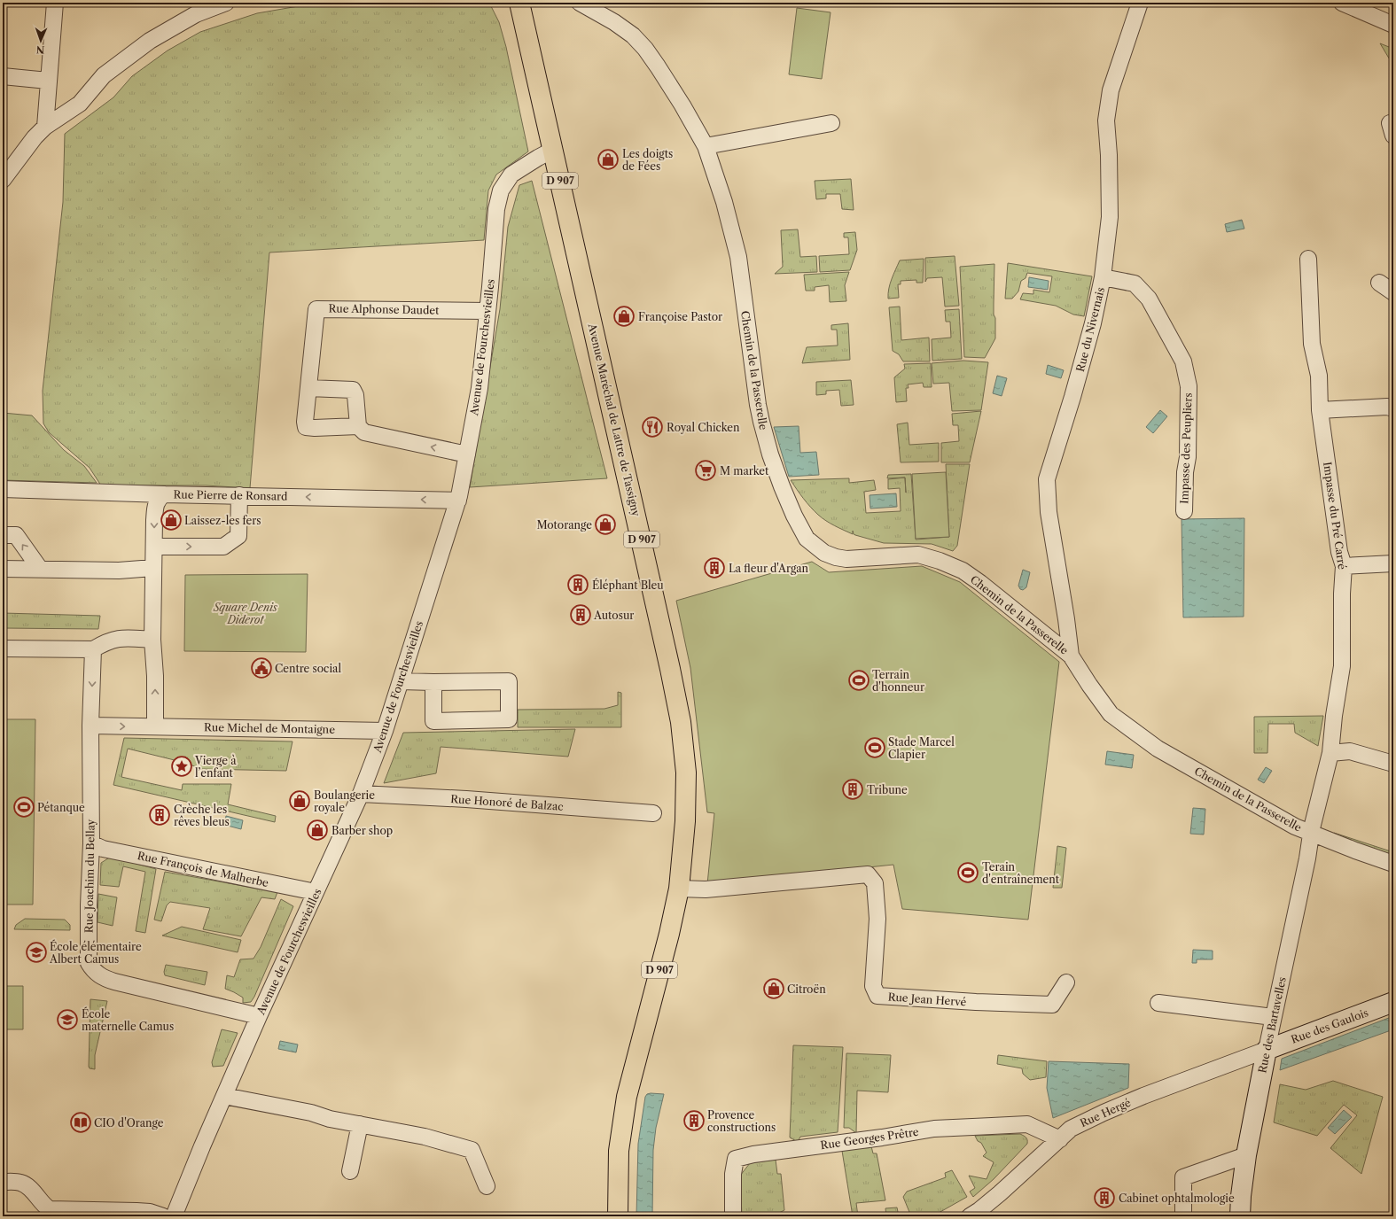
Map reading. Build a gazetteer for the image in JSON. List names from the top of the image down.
{
  "streets": {
    "main road": ["D 907", "Avenue Maréchal de Lattre de Tassigny"],
    "street": [
      "Rue Alphonse Daudet",
      "Rue du Nivernais",
      "Avenue de Fourchesvieilles",
      "Chemin de la Passerelle",
      "Impasse des Peupliers",
      "Rue Pierre de Ronsard",
      "Impasse du Pré Carré",
      "Rue Michel de Montaigne",
      "Rue Honoré de Balzac",
      "Rue François de Malherbe",
      "Rue Joachim du Bellay",
      "Rue Jean Hervé",
      "Rue des Bartavelles",
      "Rue des Gaulois",
      "Rue Hergé",
      "Rue Georges Prêtre"
    ]
  },
  "crossings": [
    ["Rue Alphonse Daudet", "Avenue de Fourchesvieilles"],
    ["Rue du Nivernais", "Chemin de la Passerelle"],
    ["Rue du Nivernais", "Impasse des Peupliers"],
    ["Avenue de Fourchesvieilles", "Avenue Maréchal de Lattre de Tassigny"],
    ["Avenue de Fourchesvieilles", "Rue Pierre de Ronsard"],
    ["Avenue de Fourchesvieilles", "Rue Michel de Montaigne"],
    ["Avenue de Fourchesvieilles", "Rue Honoré de Balzac"],
    ["Avenue de Fourchesvieilles", "Rue François de Malherbe"],
    ["Avenue de Fourchesvieilles", "Rue Joachim du Bellay"],
    ["Chemin de la Passerelle", "Impasse du Pré Carré"],
    ["Chemin de la Passerelle", "Rue des Bartavelles"],
    ["Avenue Maréchal de Lattre de Tassigny", "Rue Jean Hervé"],
    ["Impasse du Pré Carré", "Rue des Bartavelles"],
    ["Rue Michel de Montaigne", "Rue Joachim du Bellay"],
    ["Rue François de Malherbe", "Rue Joachim du Bellay"],
    ["Rue des Bartavelles", "Rue des Gaulois"],
    ["Rue des Bartavelles", "Rue Hergé"],
    ["Rue des Gaulois", "Rue Hergé"],
    ["Rue Hergé", "Rue Georges Prêtre"]
  ],
  "one_way": ["Rue Pierre de Ronsard"],
  "parks": ["Square Denis Diderot"],
  "places": {
    "shop": [
      "Les doigts de Fées",
      "Françoise Pastor",
      "Laissez-les fers",
      "Motorange",
      "Boulangerie royale",
      "Barber shop",
      "Citroën"
    ],
    "restaurant": ["Royal Chicken"],
    "supermarket": ["M market"],
    "building": [
      "La fleur d'Argan",
      "Éléphant Bleu",
      "Autosur",
      "Tribune",
      "Crèche les rêves bleus",
      "Provence constructions",
      "Cabinet ophtalmologie"
    ],
    "public building": ["Centre social"],
    "sports": [
      "Terrain d'honneur",
      "Stade Marcel Clapier",
      "Pétanque",
      "Terain d'entraînement"
    ],
    "place": ["Vierge à l’enfant"],
    "school or university": ["École élémentaire Albert Camus", "École maternelle Camus"],
    "library": ["CIO d'Orange"]
  },
  "north": "bottom"
}
